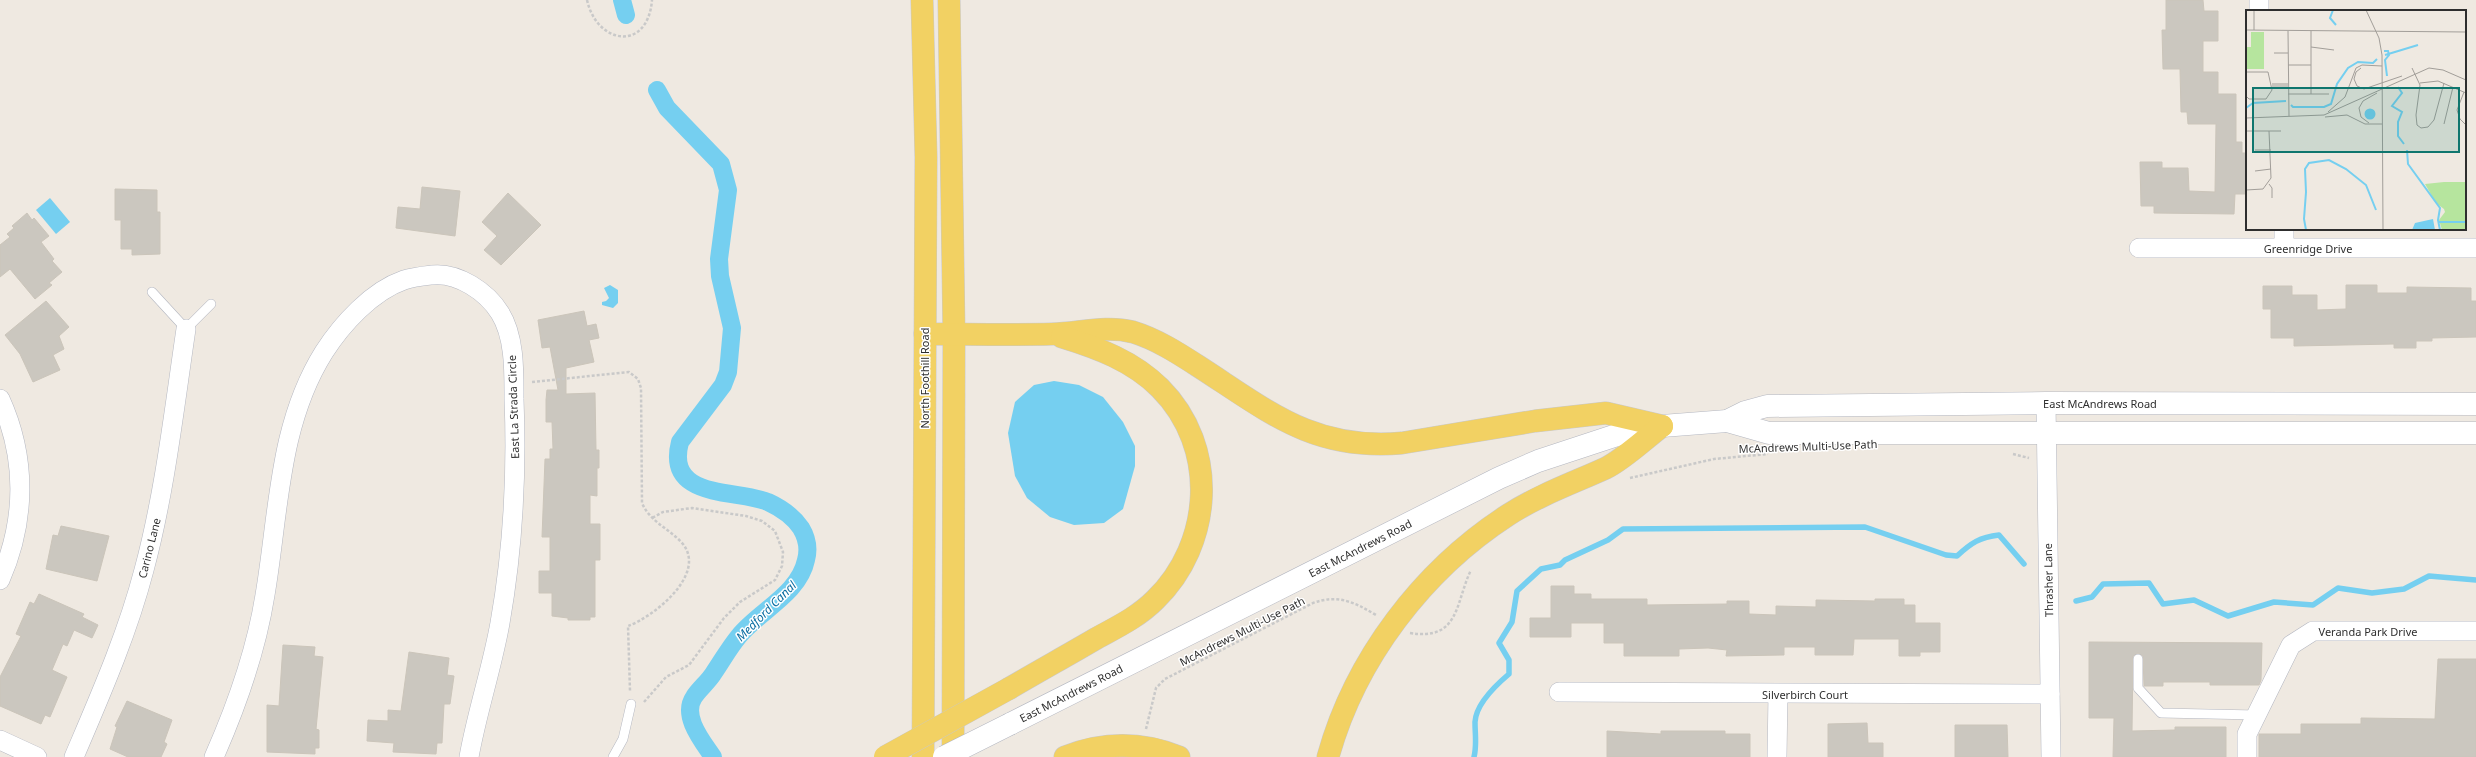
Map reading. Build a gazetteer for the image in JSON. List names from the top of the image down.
{
  "streets": {
    "main road": ["North Foothill Road", "East McAndrews Road"],
    "street": [
      "Greenridge Drive",
      "East La Strada Circle",
      "Carino Lane",
      "Thrasher Lane",
      "Veranda Park Drive",
      "Silverbirch Court"
    ],
    "path": ["McAndrews Multi-Use Path"]
  },
  "crossings": [
    ["East McAndrews Road", "Thrasher Lane"],
    ["Thrasher Lane", "Silverbirch Court"]
  ],
  "water": ["Medford Canal"]
}
